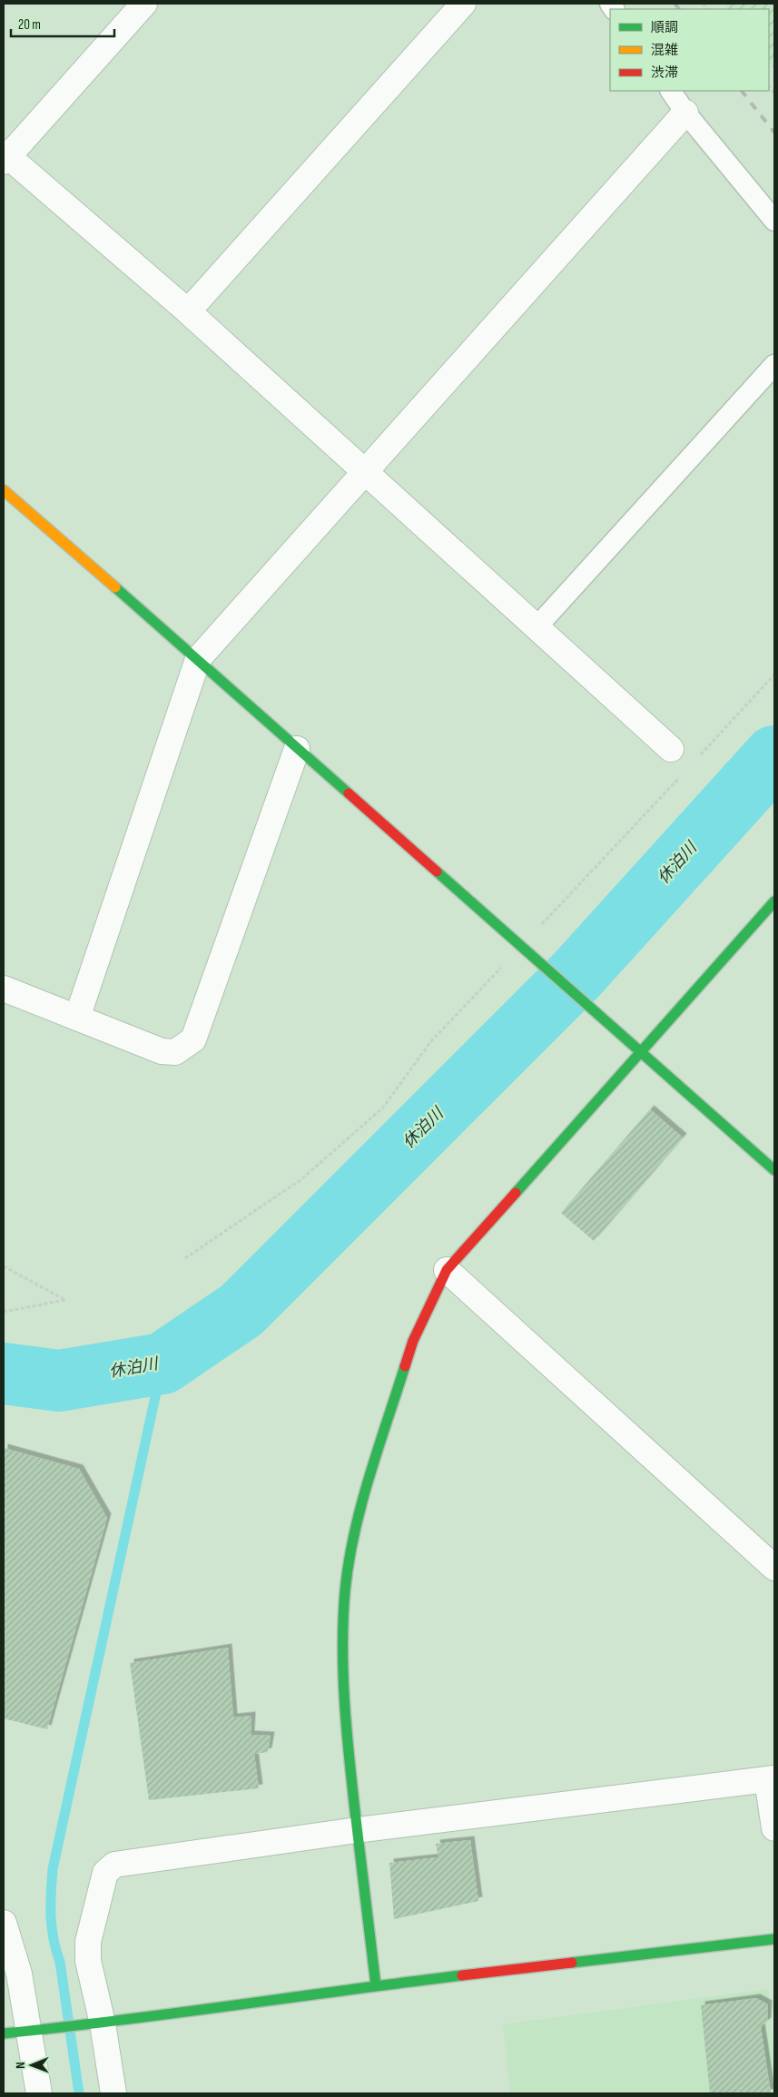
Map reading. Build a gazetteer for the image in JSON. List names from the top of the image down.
{
  "water": ["休泊川"],
  "legend": ["順調", "混雑", "渋滞"],
  "scale_bar": "20 m",
  "north": "left"
}
